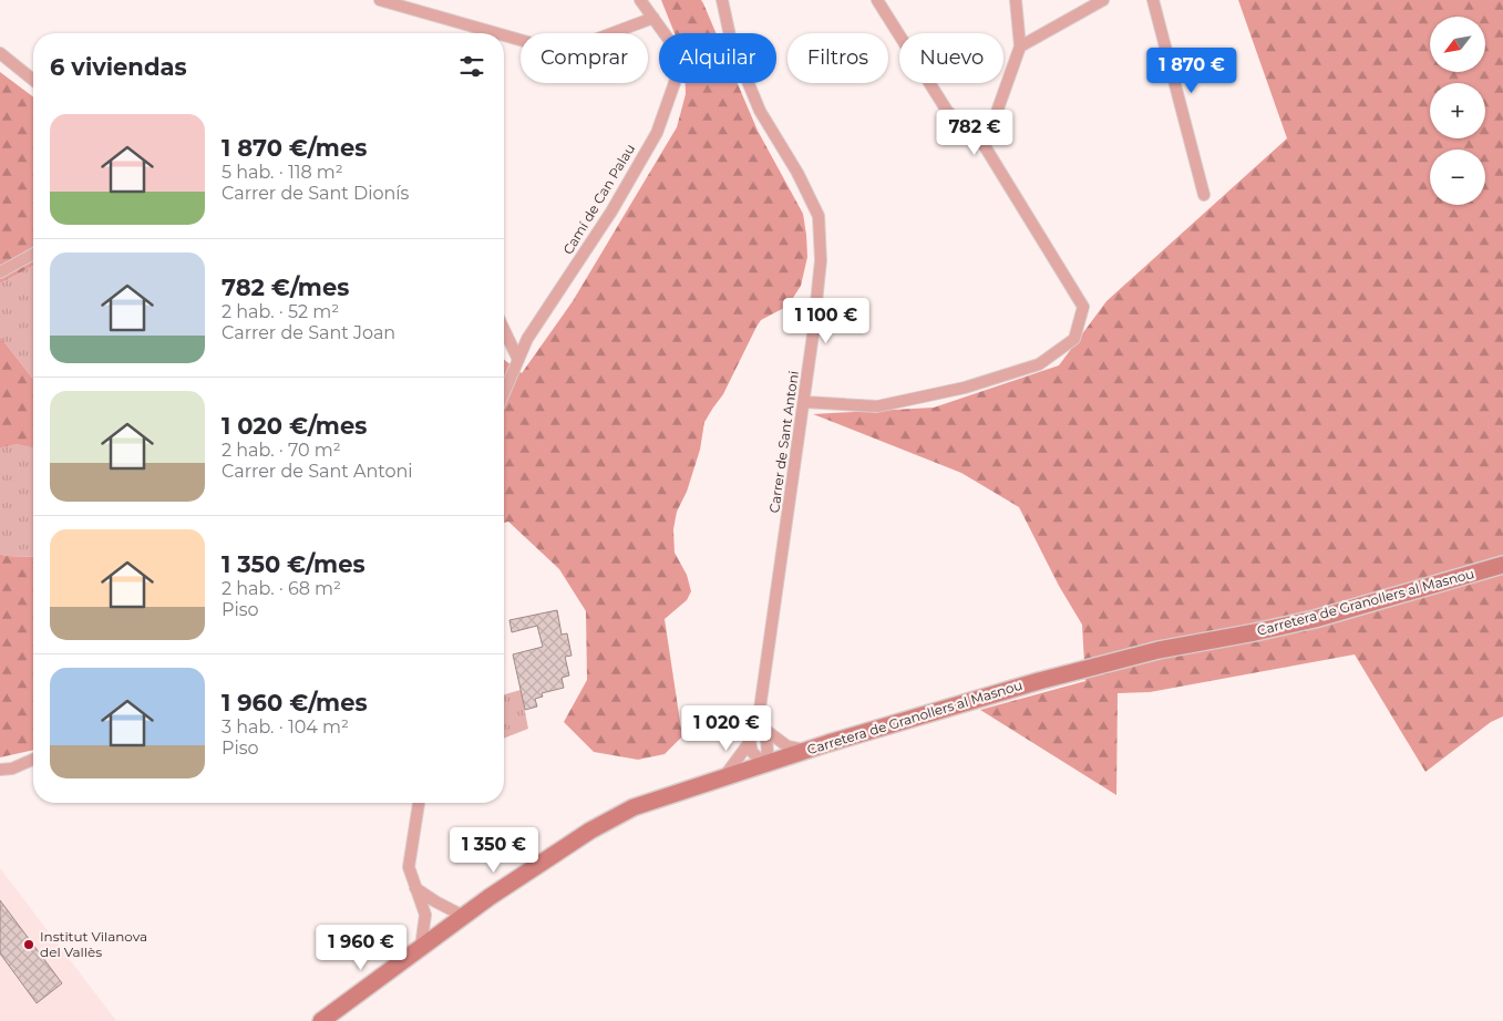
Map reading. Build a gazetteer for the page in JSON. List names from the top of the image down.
{
  "streets": {
    "main road": ["Carretera de Granollers al Masnou"],
    "street": ["Camí de Can Palau", "Carrer de Sant Antoni"]
  },
  "crossings": [
    ["Carrer de Sant Antoni", "Carretera de Granollers al Masnou"]
  ],
  "places": ["Institut Vilanova del Vallès"],
  "north": "bottom left",
  "page": {
    "map_buttons": ["+", "−"],
    "chip": [
      "Comprar",
      "Alquilar",
      "Filtros",
      "Nuevo"
    ],
    "heading": "6 viviendas",
    "price": [
      "1 870 €",
      "782 €",
      "1 100 €",
      "1 020 €",
      "1 350 €",
      "1 960 €"
    ],
    "list": [
      {
        "name": "1 870 €/mes",
        "note": "5 hab. · 118 m² · Carrer de Sant Dionís"
      },
      {
        "name": "782 €/mes",
        "note": "2 hab. · 52 m² · Carrer de Sant Joan"
      },
      {
        "name": "1 020 €/mes",
        "note": "2 hab. · 70 m² · Carrer de Sant Antoni"
      },
      {
        "name": "1 350 €/mes",
        "note": "2 hab. · 68 m² · Piso"
      },
      {
        "name": "1 960 €/mes",
        "note": "3 hab. · 104 m² · Piso"
      }
    ]
  }
}
